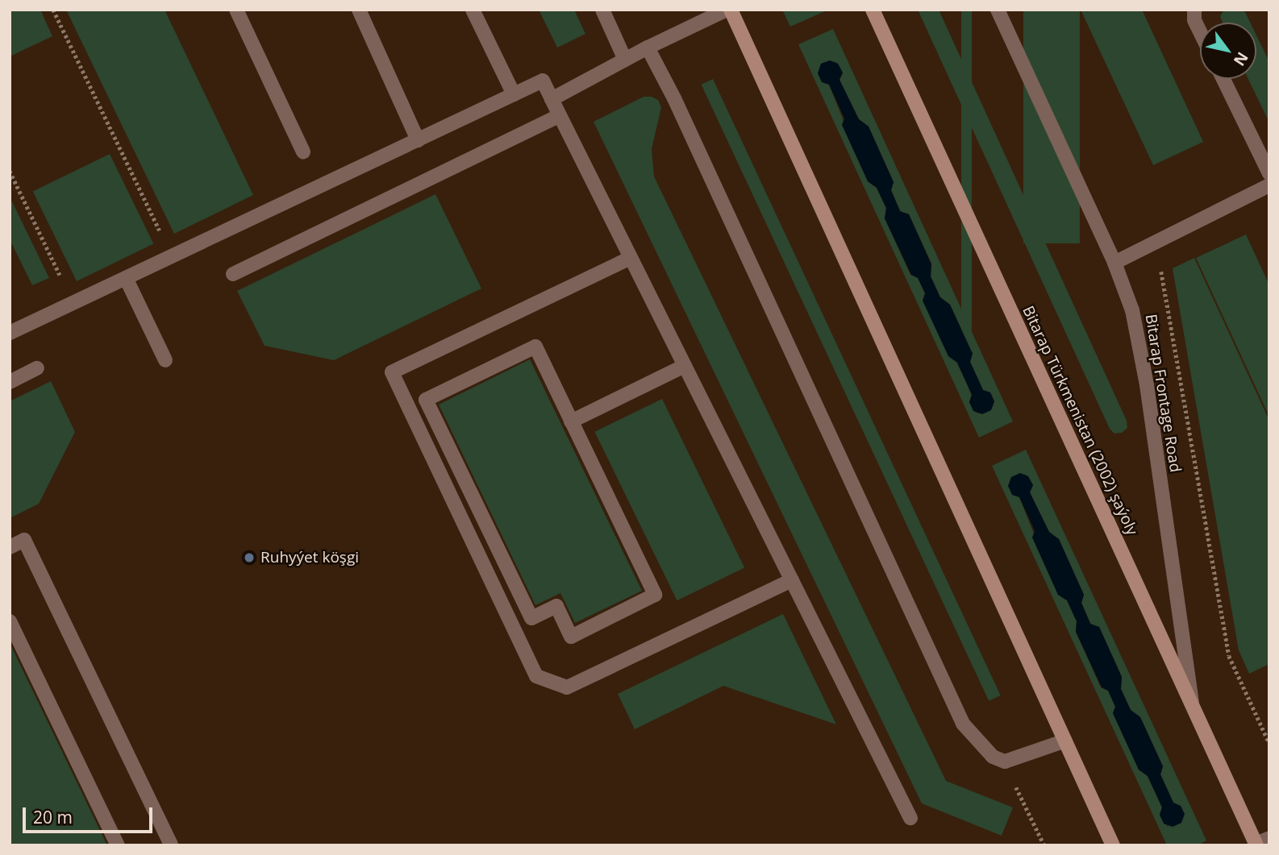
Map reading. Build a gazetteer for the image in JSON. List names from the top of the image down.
{
  "streets": {
    "main road": ["Bitarap Türkmenistan (2002) şaýoly"],
    "street": ["Bitarap Frontage Road"]
  },
  "crossings": [
    ["Bitarap Frontage Road", "Bitarap Türkmenistan (2002) şaýoly"]
  ],
  "places": ["Ruhyýet köşgi"],
  "scale_bar": "20 m",
  "north": "bottom right"
}
